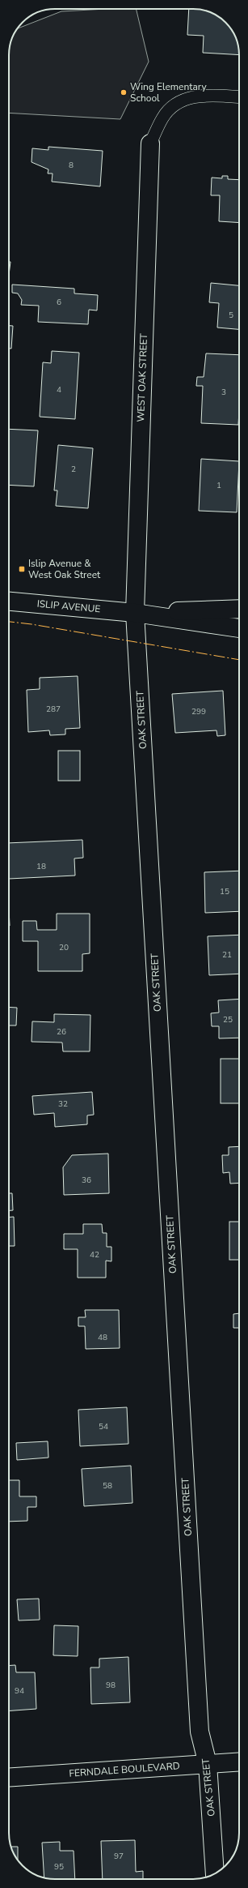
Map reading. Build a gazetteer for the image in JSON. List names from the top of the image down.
{
  "streets": {
    "street": [
      "WEST OAK STREET",
      "ISLIP AVENUE",
      "OAK STREET",
      "FERNDALE BOULEVARD"
    ]
  },
  "crossings": [
    ["WEST OAK STREET", "ISLIP AVENUE"],
    ["WEST OAK STREET", "OAK STREET"],
    ["ISLIP AVENUE", "OAK STREET"],
    ["OAK STREET", "FERNDALE BOULEVARD"]
  ],
  "places": {
    "other": ["Wing Elementary School"],
    "transit": ["Islip Avenue & West Oak Street"]
  },
  "house_numbers": [
    "8",
    "6",
    "5",
    "4",
    "3",
    "2",
    "1",
    "287",
    "299",
    "18",
    "15",
    "20",
    "21",
    "25",
    "26",
    "32",
    "36",
    "42",
    "48",
    "54",
    "58",
    "98",
    "94",
    "97",
    "95"
  ]
}
